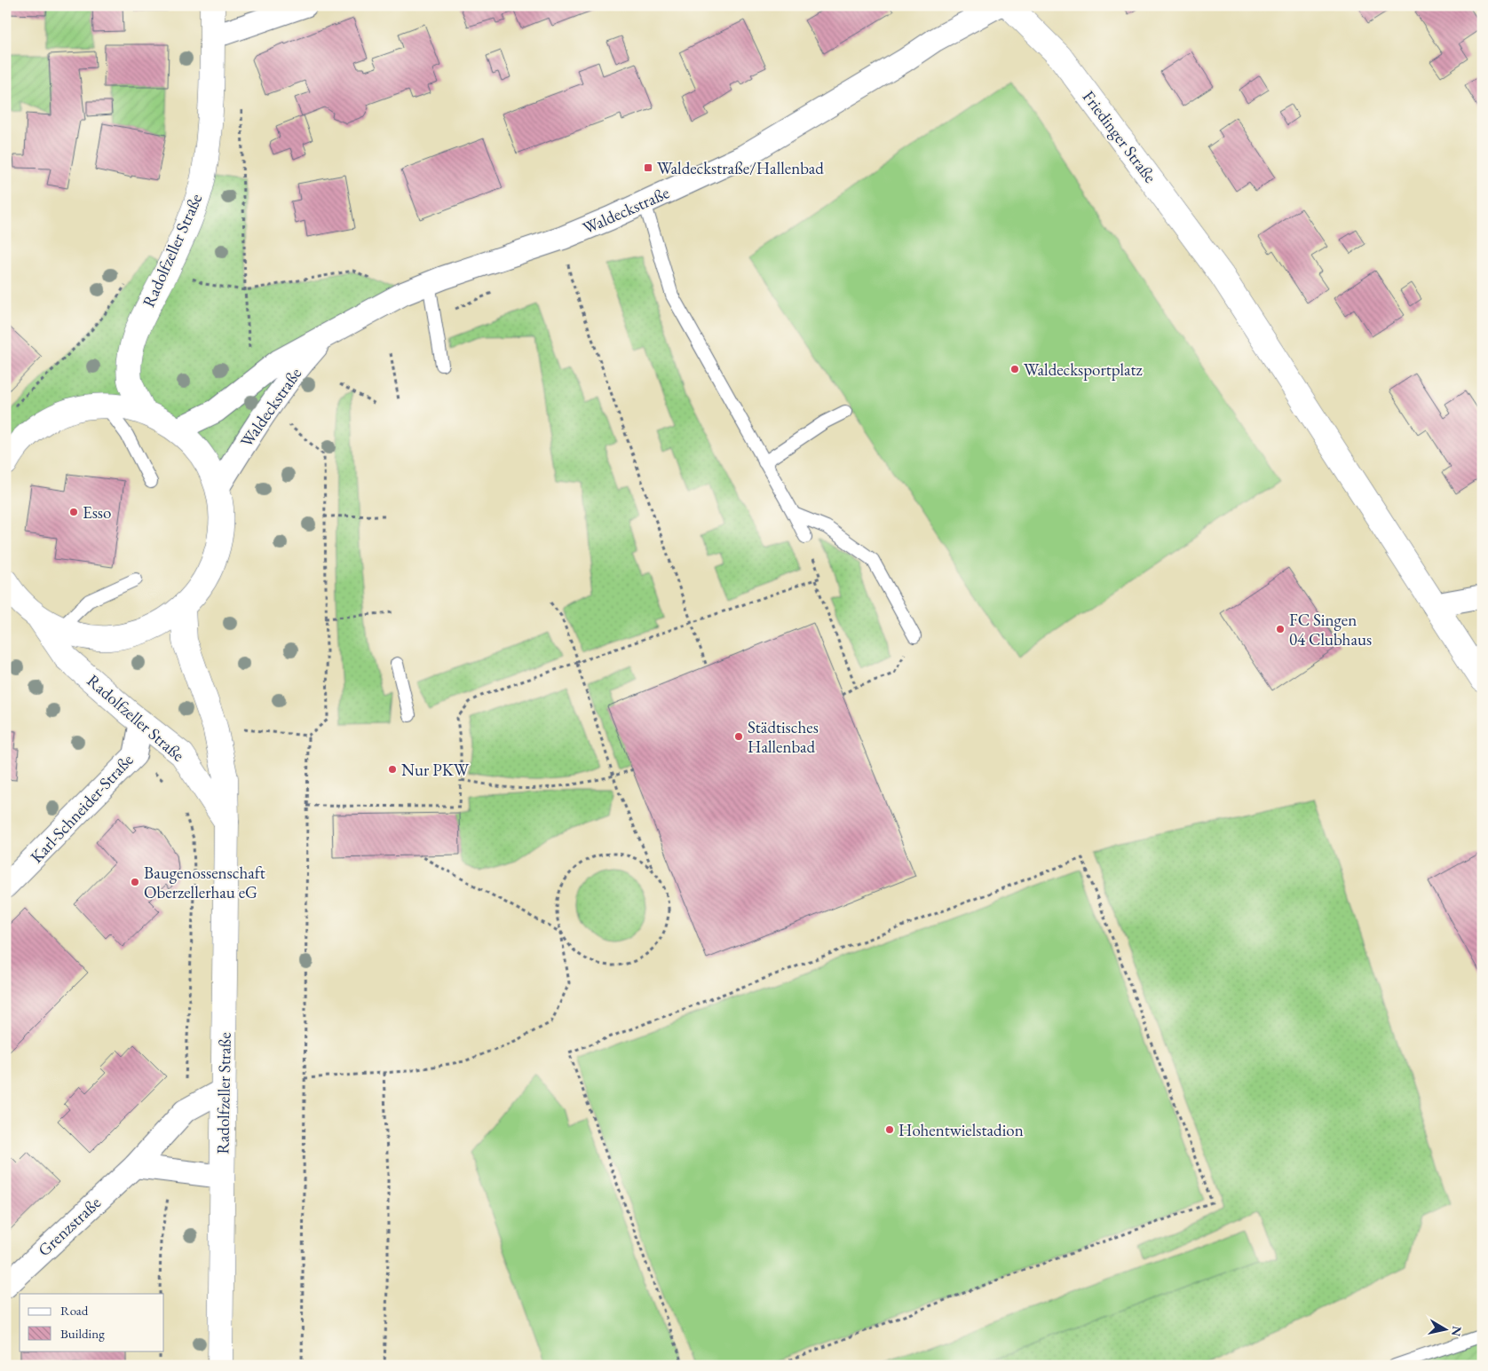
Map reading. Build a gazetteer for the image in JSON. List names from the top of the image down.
{
  "streets": {
    "main road": ["Friedinger Straße", "Radolfzeller Straße"],
    "street": ["Waldeckstraße", "Karl-Schneider-Straße", "Grenzstraße"]
  },
  "crossings": [
    ["Radolfzeller Straße", "Karl-Schneider-Straße"],
    ["Radolfzeller Straße", "Grenzstraße"]
  ],
  "places": {
    "transit": ["Waldeckstraße/Hallenbad"],
    "other": [
      "Waldecksportplatz",
      "Esso",
      "FC Singen 04 Clubhaus",
      "Städtisches Hallenbad",
      "Nur PKW",
      "Baugenossenschaft Oberzellerhau eG",
      "Hohentwielstadion"
    ]
  },
  "legend": ["Road", "Building"],
  "north": "right"
}
